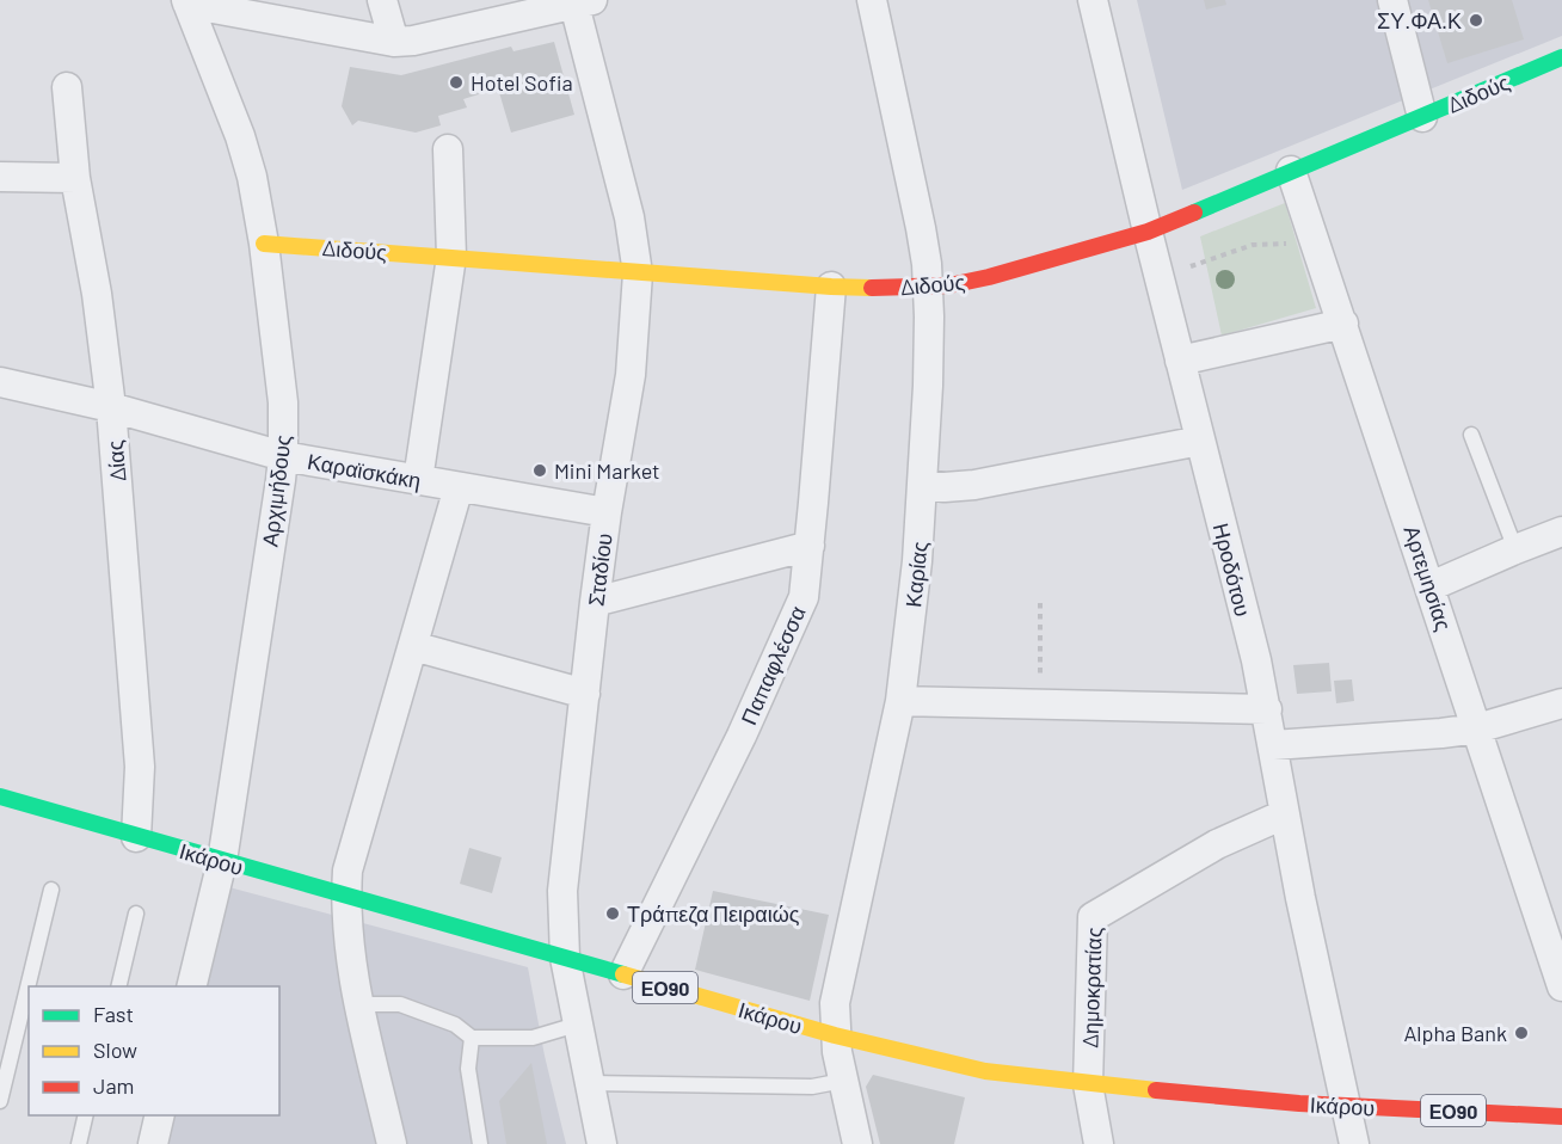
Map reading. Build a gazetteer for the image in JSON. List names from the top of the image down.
{
  "streets": {
    "main road": ["Διδούς", "Ικάρου", "ΕΟ90"],
    "street": [
      "Δίας",
      "Καραϊσκάκη",
      "Αρχιμήδους",
      "Σταδίου",
      "Ηροδότου",
      "Καρίας",
      "Αρτεμησίας",
      "Παπαφλέσσα",
      "Δημοκρατίας"
    ]
  },
  "crossings": [
    ["Διδούς", "Αρχιμήδους"],
    ["Διδούς", "Σταδίου"],
    ["Διδούς", "Ηροδότου"],
    ["Διδούς", "Καρίας"],
    ["Διδούς", "Αρτεμησίας"],
    ["Διδούς", "Παπαφλέσσα"],
    ["Δίας", "Καραϊσκάκη"],
    ["Δίας", "Ικάρου"],
    ["Καραϊσκάκη", "Αρχιμήδους"],
    ["Καραϊσκάκη", "Σταδίου"],
    ["Αρχιμήδους", "Ικάρου"],
    ["Σταδίου", "Ικάρου"],
    ["Ηροδότου", "Ικάρου"],
    ["Ηροδότου", "Δημοκρατίας"],
    ["Καρίας", "Ικάρου"],
    ["Παπαφλέσσα", "Ικάρου"],
    ["Ικάρου", "Δημοκρατίας"]
  ],
  "places": [
    "ΣΥ.ΦΑ.Κ",
    "Hotel Sofia",
    "Mini Market",
    "Τράπεζα Πειραιώς",
    "Alpha Bank"
  ],
  "legend": ["Fast", "Slow", "Jam"]
}
